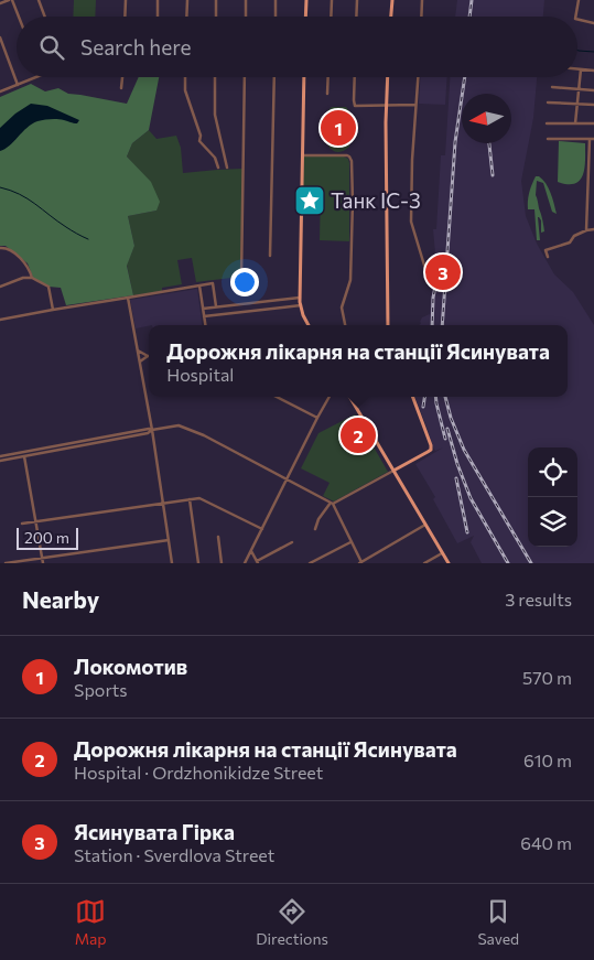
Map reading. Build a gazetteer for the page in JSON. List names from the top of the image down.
{
  "places": {
    "place": ["Танк ІС-3"]
  },
  "scale_bar": "200 m",
  "north": "left",
  "page": {
    "search": "Search here",
    "pins": ["1", "3", "2"],
    "popup": ["Дорожня лікарня на станції Ясинувата", "Hospital"],
    "scale": "200 m",
    "heading": ["Nearby", "3 results"],
    "list": [
      {
        "mark": "1",
        "name": "Локомотив",
        "note": "Sports",
        "value": "570 m"
      },
      {
        "mark": "2",
        "name": "Дорожня лікарня на станції Ясинувата",
        "note": "Hospital · Ordzhonikidze Street",
        "value": "610 m"
      },
      {
        "mark": "3",
        "name": "Ясинувата Гірка",
        "note": "Station · Sverdlova Street",
        "value": "640 m"
      }
    ],
    "nav": ["Map", "Directions", "Saved"]
  }
}
